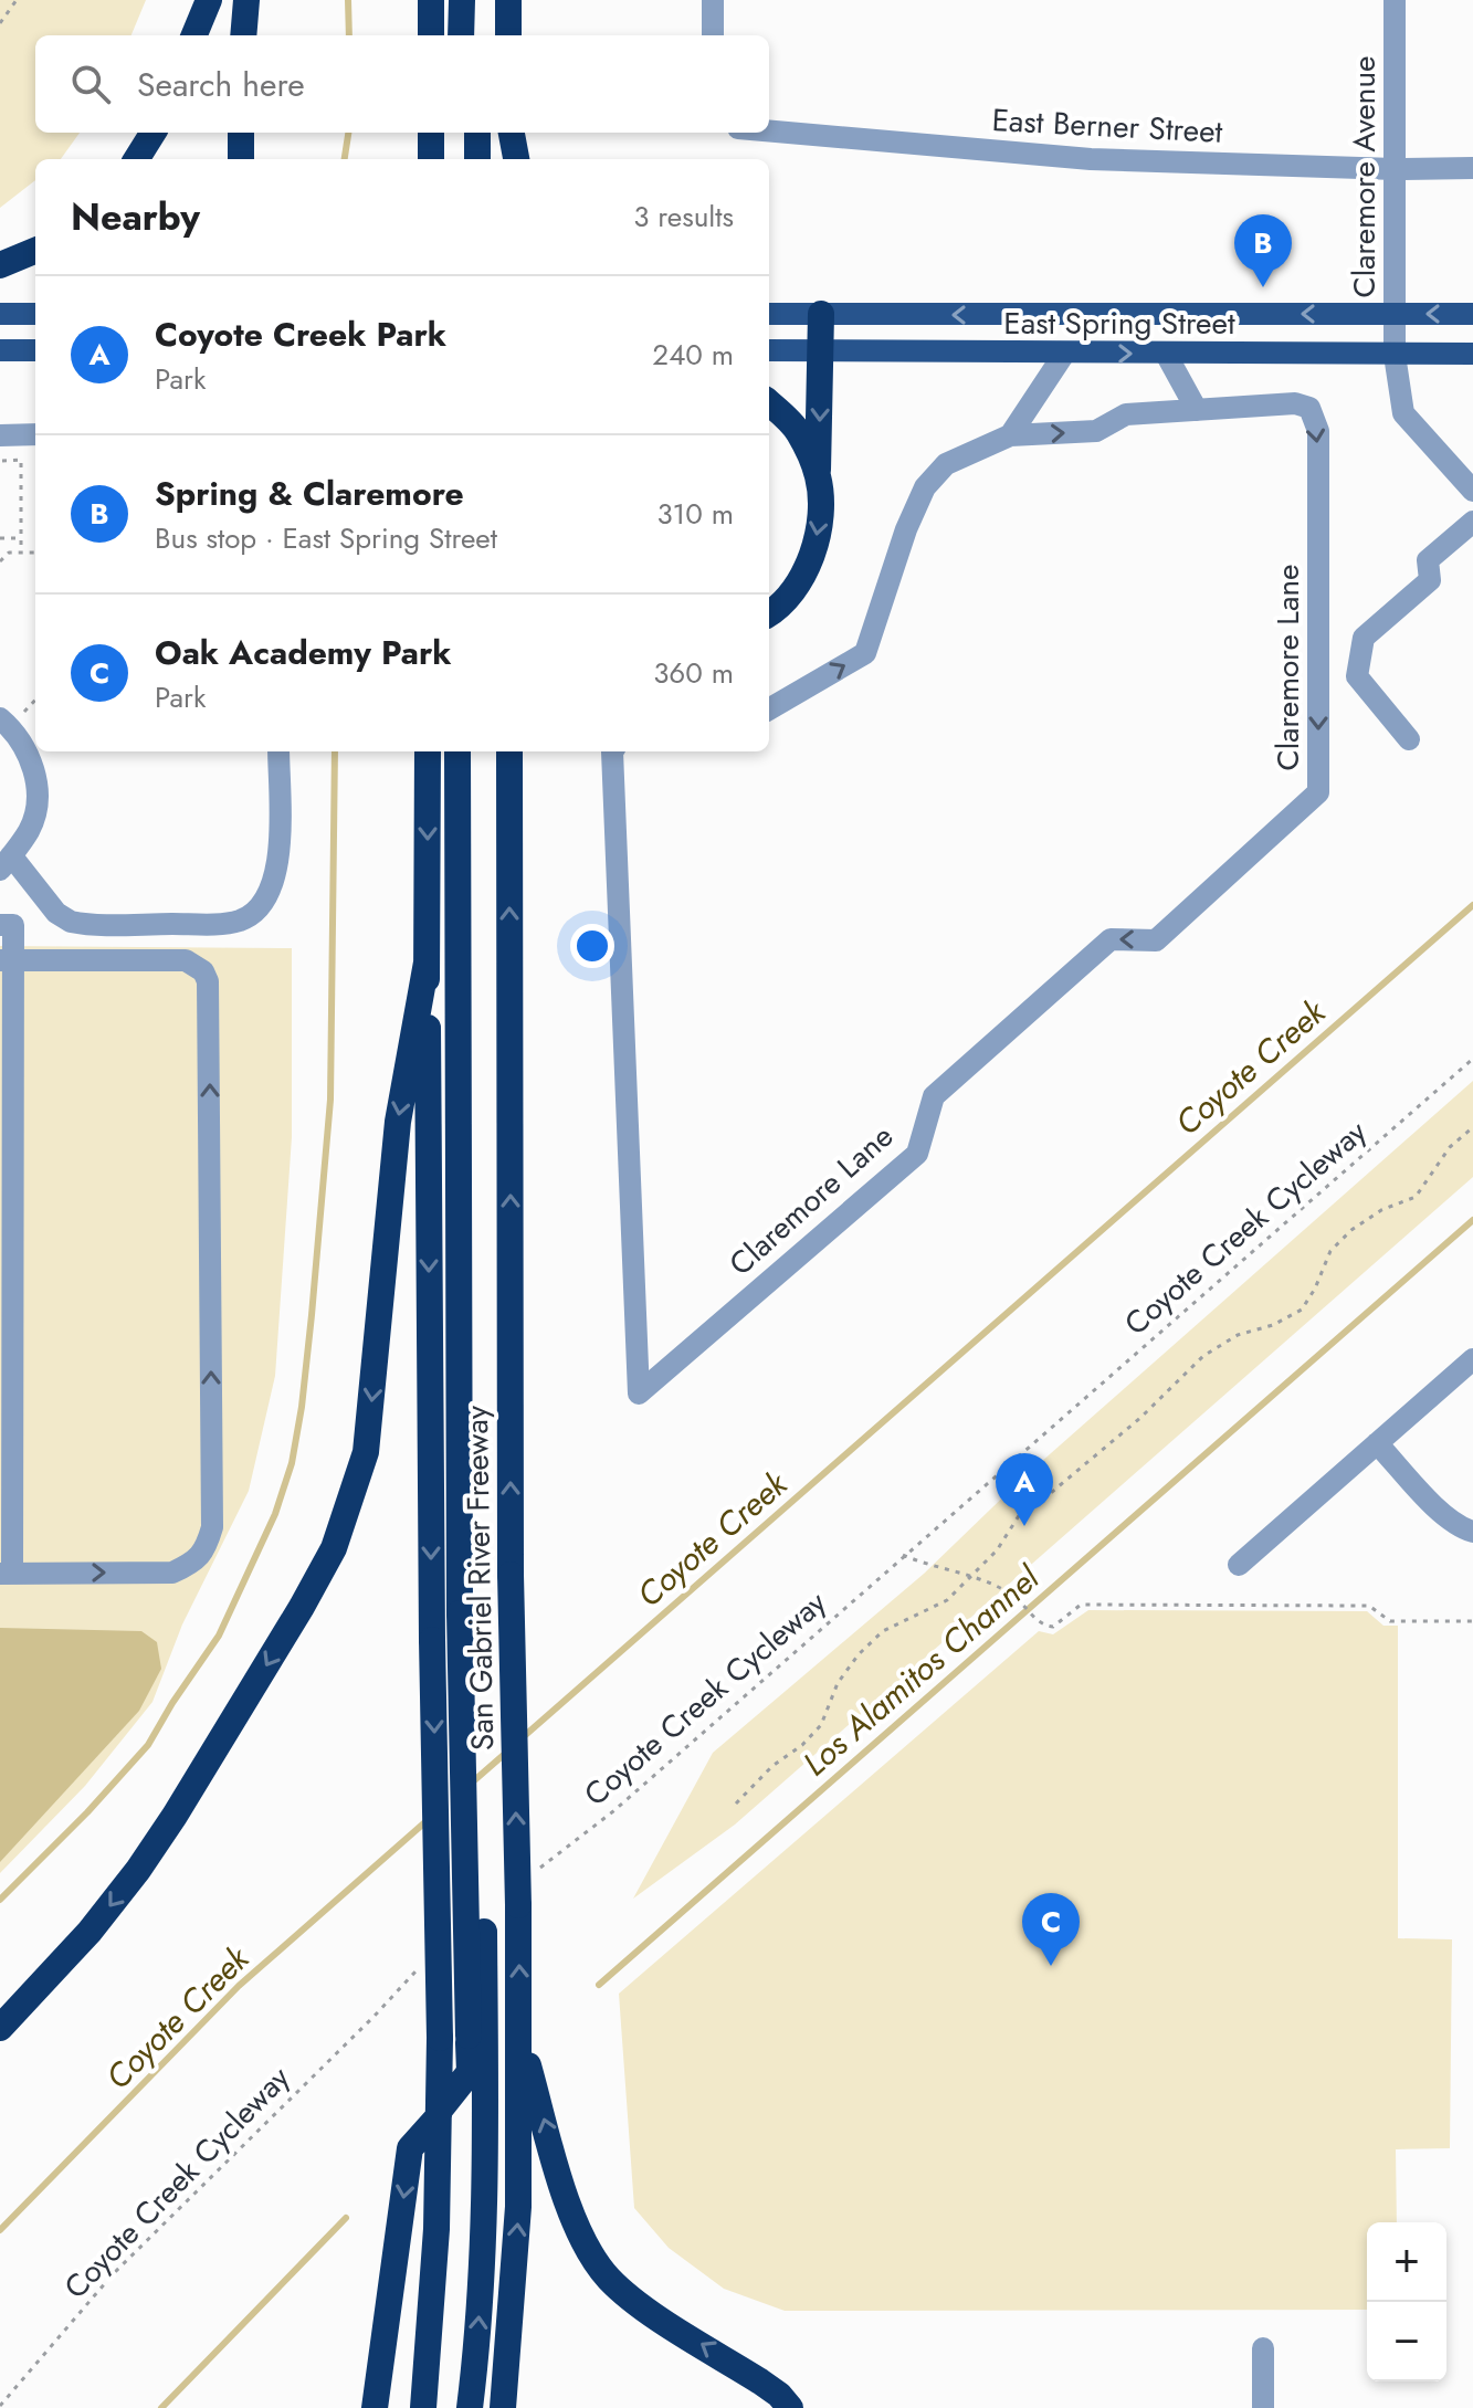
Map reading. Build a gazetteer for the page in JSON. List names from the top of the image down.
{
  "streets": {
    "highway": ["San Gabriel River Freeway"],
    "main road": ["East Spring Street"],
    "street": ["East Berner Street", "Claremore Avenue", "Claremore Lane"],
    "path": ["Coyote Creek Cycleway"]
  },
  "crossings": [
    ["East Berner Street", "Claremore Avenue"],
    ["Claremore Avenue", "East Spring Street"]
  ],
  "water": ["Coyote Creek", "Los Alamitos Channel"],
  "page": {
    "search": "Search here",
    "heading": ["Nearby", "3 results"],
    "pins": ["B", "A", "C"],
    "list": [
      {
        "mark": "A",
        "name": "Coyote Creek Park",
        "note": "Park",
        "value": "240 m"
      },
      {
        "mark": "B",
        "name": "Spring & Claremore",
        "note": "Bus stop · East Spring Street",
        "value": "310 m"
      },
      {
        "mark": "C",
        "name": "Oak Academy Park",
        "note": "Park",
        "value": "360 m"
      }
    ],
    "map_buttons": ["+", "−"]
  }
}
